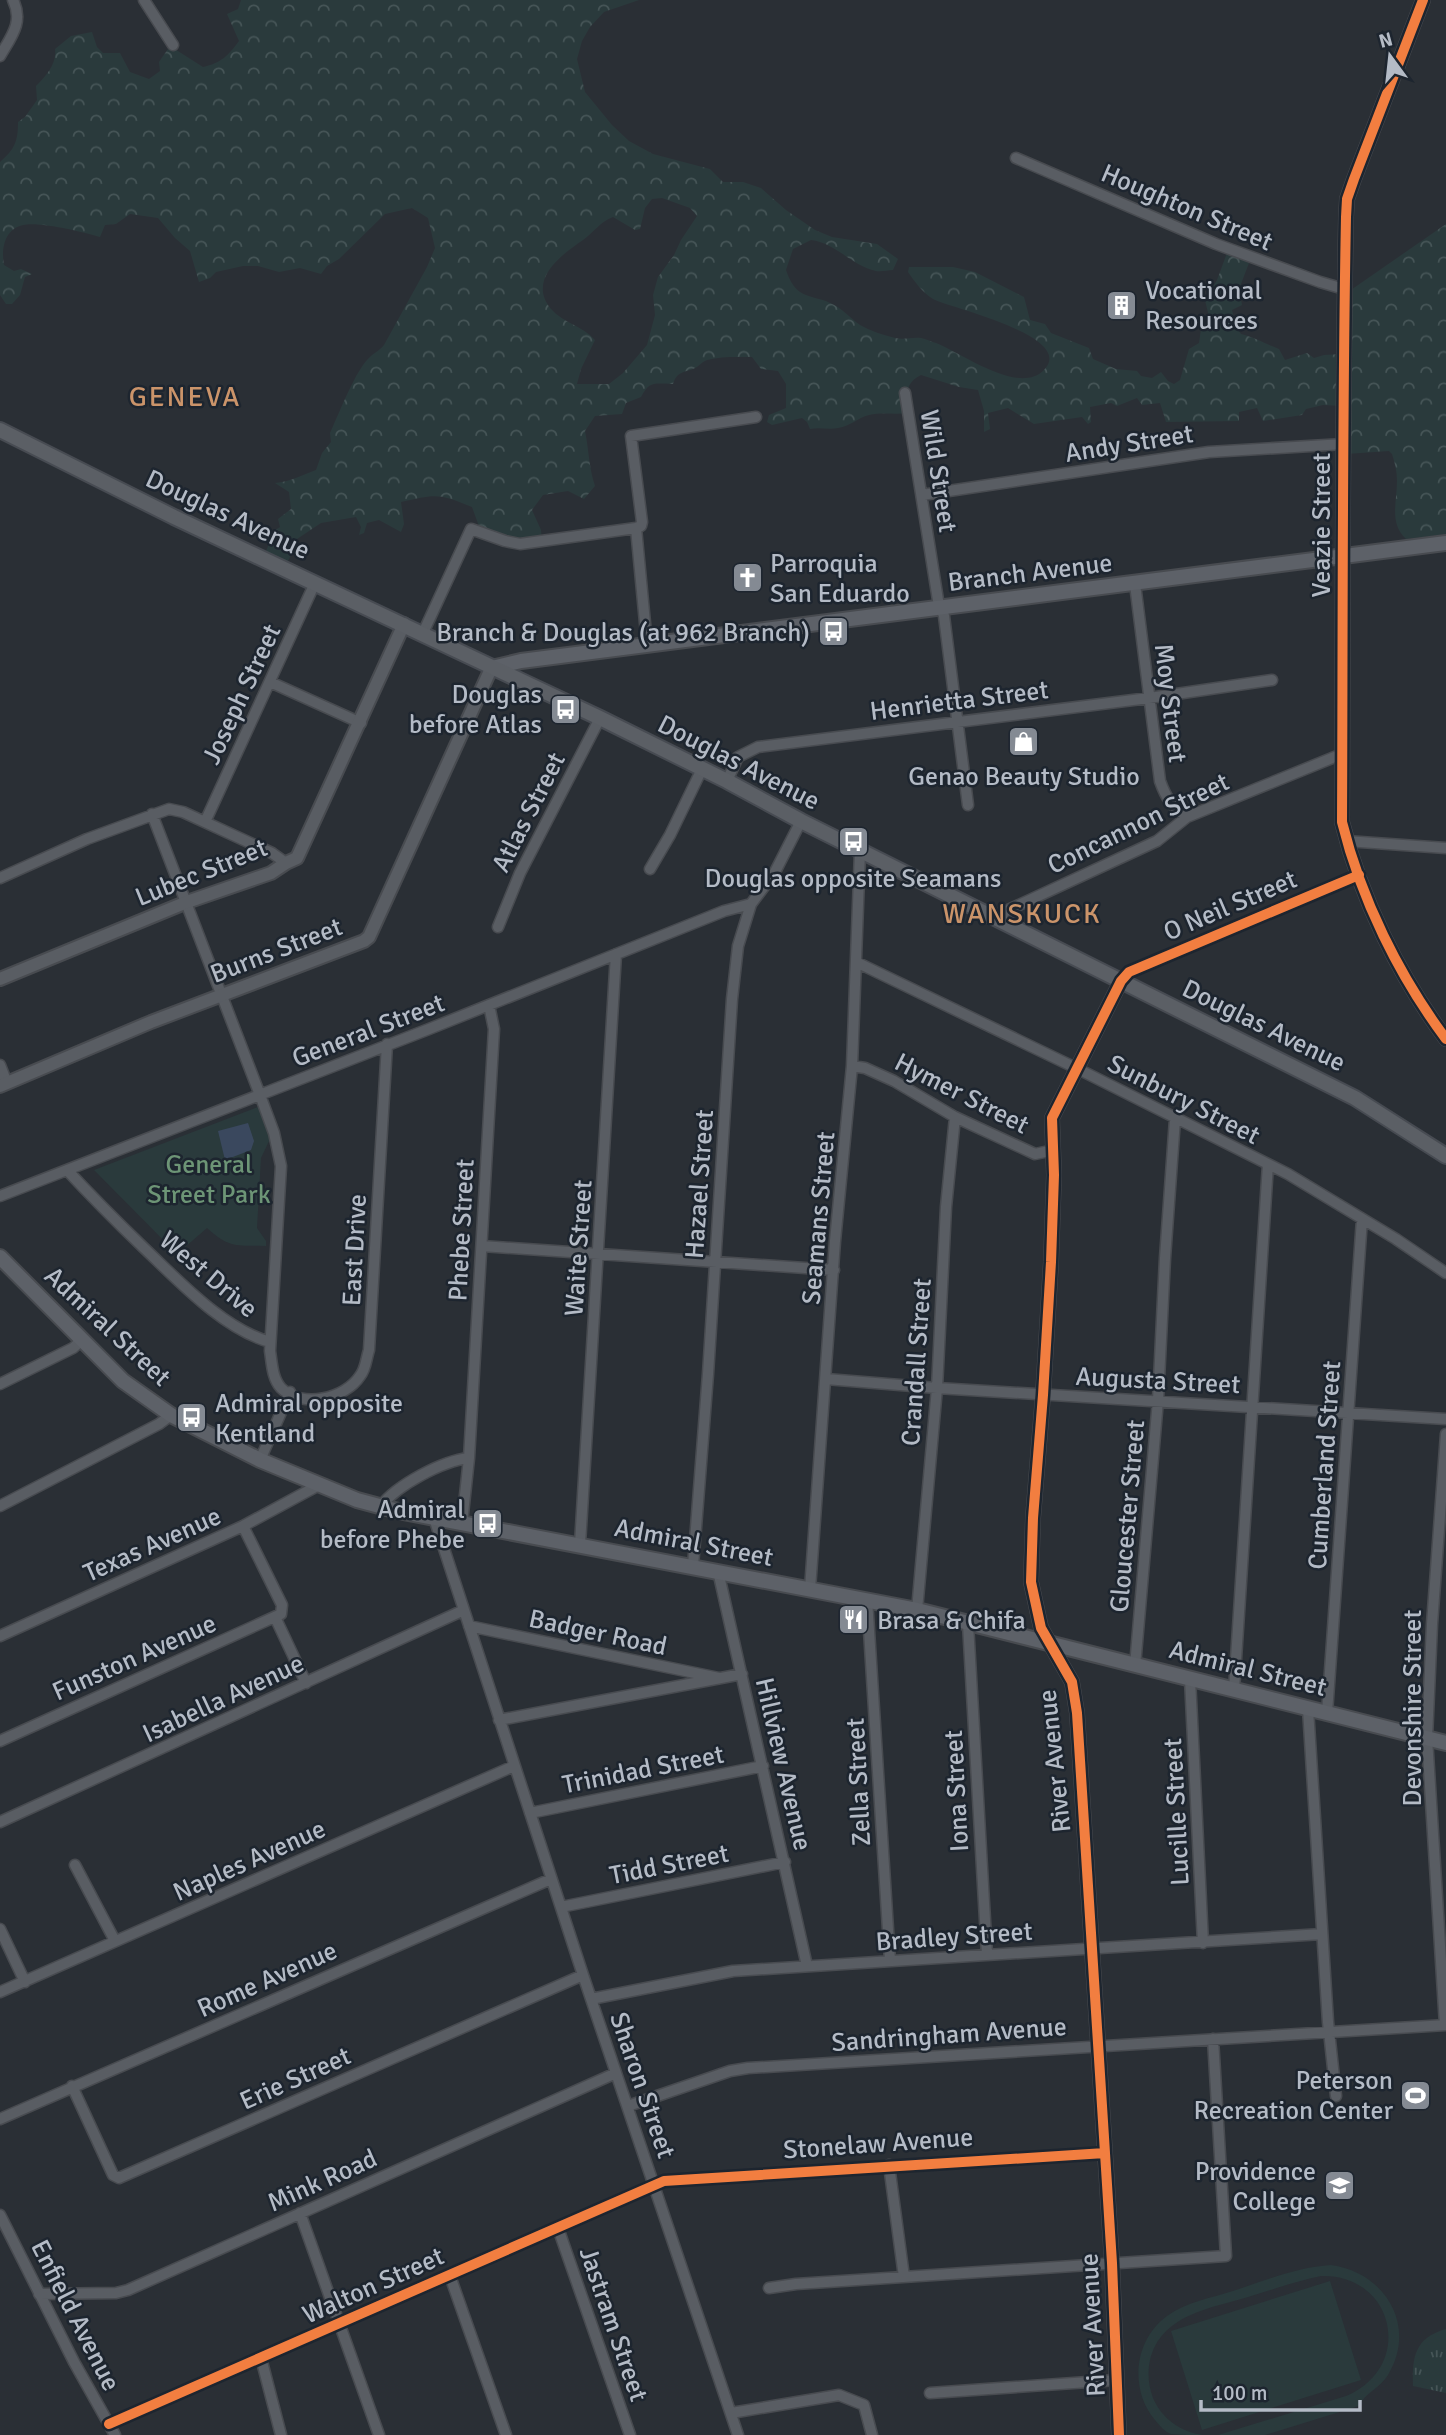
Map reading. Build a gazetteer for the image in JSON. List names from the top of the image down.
{
  "streets": {
    "main road": ["Douglas Avenue", "Branch Avenue", "Admiral Street"],
    "street": [
      "Houghton Street",
      "Andy Street",
      "Wild Street",
      "Veazie Street",
      "Joseph Street",
      "Henrietta Street",
      "Moy Street",
      "Atlas Street",
      "Concannon Street",
      "Lubec Street",
      "O Neil Street",
      "Burns Street",
      "General Street",
      "Hymer Street",
      "Sunbury Street",
      "Hazael Street",
      "Seamans Street",
      "Phebe Street",
      "Waite Street",
      "East Drive",
      "West Drive",
      "Crandall Street",
      "Augusta Street",
      "Cumberland Street",
      "Gloucester Street",
      "Texas Avenue",
      "Badger Road",
      "Funston Avenue",
      "Isabella Avenue",
      "Devonshire Street",
      "River Avenue",
      "Hillview Avenue",
      "Trinidad Street",
      "Zella Street",
      "Iona Street",
      "Lucille Street",
      "Naples Avenue",
      "Tidd Street",
      "Bradley Street",
      "Rome Avenue",
      "Sandringham Avenue",
      "Erie Street",
      "Sharon Street",
      "Stonelaw Avenue",
      "Mink Road",
      "Walton Street",
      "Enfield Avenue",
      "Jastram Street"
    ]
  },
  "crossings": [
    ["Houghton Street", "Veazie Street"],
    ["Andy Street", "Wild Street"],
    ["Andy Street", "Veazie Street"],
    ["Wild Street", "Branch Avenue"],
    ["Wild Street", "Henrietta Street"],
    ["Douglas Avenue", "Branch Avenue"],
    ["Douglas Avenue", "Joseph Street"],
    ["Douglas Avenue", "Henrietta Street"],
    ["Douglas Avenue", "Atlas Street"],
    ["Douglas Avenue", "Concannon Street"],
    ["Douglas Avenue", "Lubec Street"],
    ["Douglas Avenue", "O Neil Street"],
    ["Douglas Avenue", "Burns Street"],
    ["Douglas Avenue", "Hazael Street"],
    ["Douglas Avenue", "Seamans Street"],
    ["Douglas Avenue", "River Avenue"],
    ["Veazie Street", "Branch Avenue"],
    ["Veazie Street", "Concannon Street"],
    ["Veazie Street", "O Neil Street"],
    ["Branch Avenue", "Moy Street"],
    ["Branch Avenue", "Burns Street"],
    ["Henrietta Street", "Moy Street"],
    ["Moy Street", "Concannon Street"],
    ["O Neil Street", "River Avenue"],
    ["General Street", "Hazael Street"],
    ["General Street", "Phebe Street"],
    ["General Street", "Waite Street"],
    ["General Street", "East Drive"],
    ["General Street", "West Drive"],
    ["Hymer Street", "Seamans Street"],
    ["Hymer Street", "Crandall Street"],
    ["Hymer Street", "River Avenue"],
    ["Sunbury Street", "Seamans Street"],
    ["Sunbury Street", "Cumberland Street"],
    ["Sunbury Street", "Gloucester Street"],
    ["Sunbury Street", "River Avenue"],
    ["Hazael Street", "Admiral Street"],
    ["Seamans Street", "Admiral Street"],
    ["Seamans Street", "Augusta Street"],
    ["Phebe Street", "Admiral Street"],
    ["Waite Street", "Admiral Street"],
    ["Admiral Street", "Crandall Street"],
    ["Admiral Street", "Cumberland Street"],
    ["Admiral Street", "Gloucester Street"],
    ["Admiral Street", "Texas Avenue"],
    ["Admiral Street", "Devonshire Street"],
    ["Admiral Street", "River Avenue"],
    ["Admiral Street", "Hillview Avenue"],
    ["Admiral Street", "Zella Street"],
    ["Admiral Street", "Iona Street"],
    ["Admiral Street", "Lucille Street"],
    ["Crandall Street", "Augusta Street"],
    ["Augusta Street", "Cumberland Street"],
    ["Augusta Street", "Gloucester Street"],
    ["Augusta Street", "River Avenue"],
    ["Devonshire Street", "Sandringham Avenue"],
    ["River Avenue", "Bradley Street"],
    ["River Avenue", "Sandringham Avenue"],
    ["River Avenue", "Stonelaw Avenue"],
    ["Hillview Avenue", "Trinidad Street"],
    ["Hillview Avenue", "Tidd Street"],
    ["Hillview Avenue", "Bradley Street"],
    ["Zella Street", "Bradley Street"],
    ["Iona Street", "Bradley Street"],
    ["Lucille Street", "Bradley Street"],
    ["Tidd Street", "Sharon Street"],
    ["Bradley Street", "Sharon Street"],
    ["Rome Avenue", "Erie Street"],
    ["Rome Avenue", "Sharon Street"],
    ["Sandringham Avenue", "Sharon Street"],
    ["Erie Street", "Sharon Street"],
    ["Sharon Street", "Stonelaw Avenue"],
    ["Sharon Street", "Mink Road"],
    ["Sharon Street", "Walton Street"],
    ["Stonelaw Avenue", "Walton Street"],
    ["Mink Road", "Enfield Avenue"],
    ["Walton Street", "Enfield Avenue"],
    ["Walton Street", "Jastram Street"]
  ],
  "districts": ["GENEVA", "WANSKUCK"],
  "parks": ["General Street Park"],
  "places": {
    "building": ["Vocational Resources"],
    "church": ["Parroquia San Eduardo"],
    "bus stop": [
      "Branch & Douglas (at 962 Branch)",
      "Douglas before Atlas",
      "Douglas opposite Seamans",
      "Admiral opposite Kentland",
      "Admiral before Phebe"
    ],
    "shop": ["Genao Beauty Studio"],
    "restaurant": ["Brasa & Chifa"],
    "sports": ["Peterson Recreation Center"],
    "school or university": ["Providence College"]
  },
  "scale_bar": "100 m",
  "north": "top"
}
